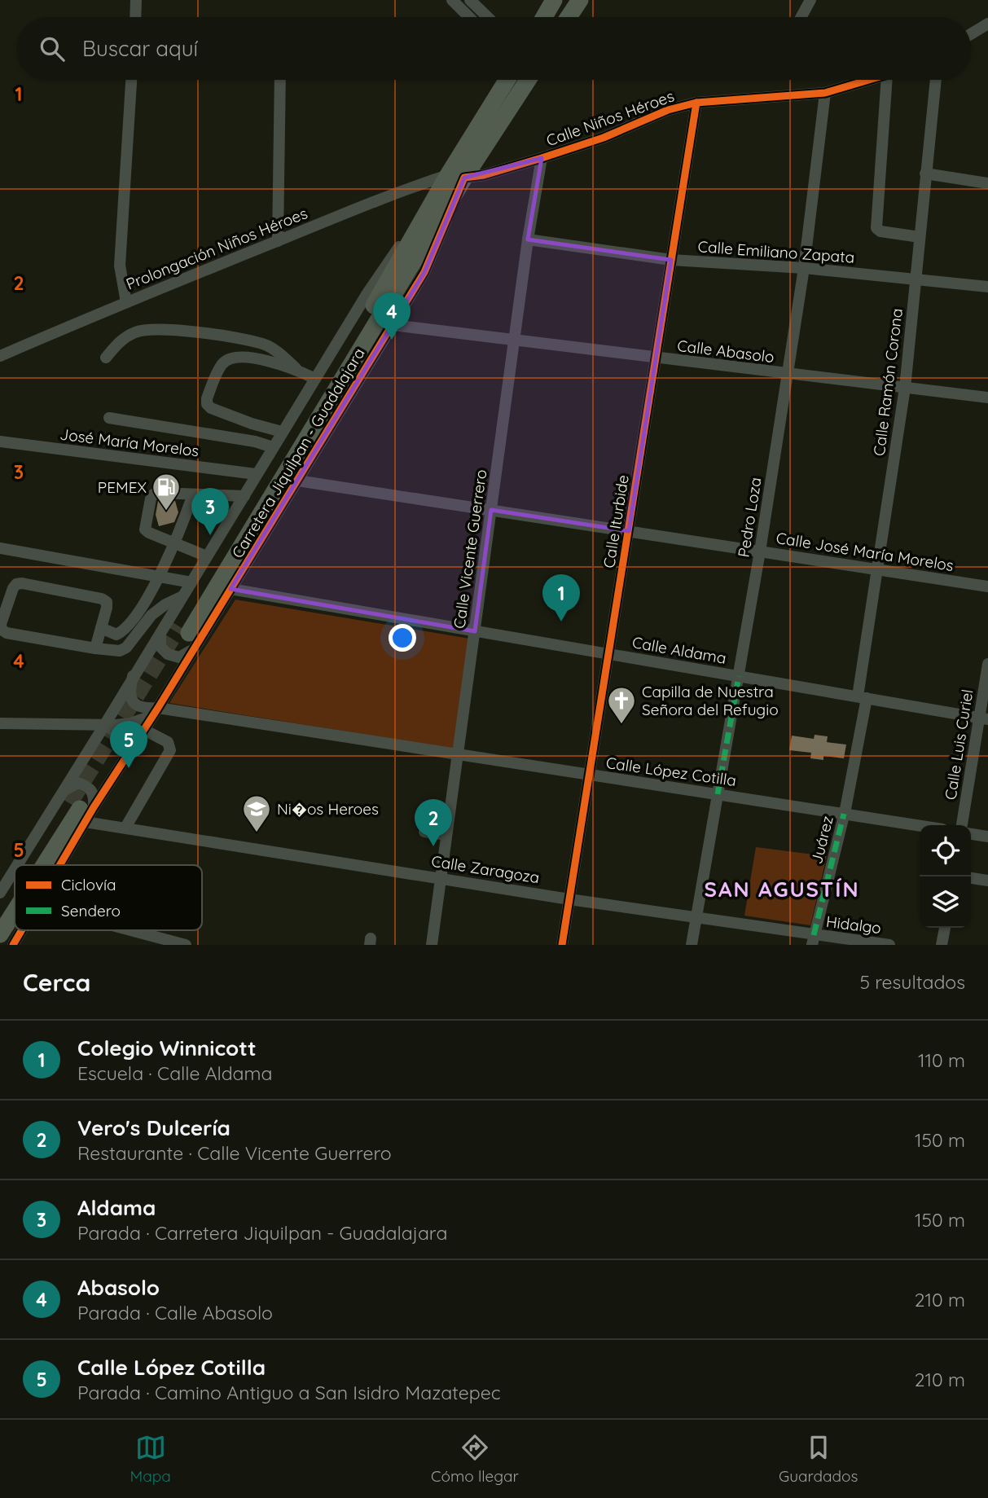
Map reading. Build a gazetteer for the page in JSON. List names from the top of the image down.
{
  "streets": {
    "highway": ["Carretera Jiquilpan - Guadalajara"],
    "street": [
      "Calle Niños Héroes",
      "Prolongación Niños Héroes",
      "Calle Emiliano Zapata",
      "Calle Abasolo",
      "Calle Ramón Corona",
      "José María Morelos",
      "Pedro Loza",
      "Calle Iturbide",
      "Calle Vicente Guerrero",
      "Calle José María Morelos",
      "Calle Aldama",
      "Calle Luis Curiel",
      "Calle López Cotilla",
      "Juárez",
      "Calle Zaragoza",
      "Hidalgo"
    ]
  },
  "crossings": [
    ["Calle Niños Héroes", "Prolongación Niños Héroes"],
    ["Calle Niños Héroes", "Carretera Jiquilpan - Guadalajara"],
    ["Calle Niños Héroes", "Pedro Loza"],
    ["Calle Niños Héroes", "Calle Iturbide"],
    ["Calle Niños Héroes", "Calle Vicente Guerrero"],
    ["Prolongación Niños Héroes", "Carretera Jiquilpan - Guadalajara"],
    ["Calle Emiliano Zapata", "Calle Ramón Corona"],
    ["Calle Emiliano Zapata", "Pedro Loza"],
    ["Calle Emiliano Zapata", "Calle Iturbide"],
    ["Calle Emiliano Zapata", "Calle Vicente Guerrero"],
    ["Calle Abasolo", "Calle Ramón Corona"],
    ["Calle Abasolo", "Pedro Loza"],
    ["Calle Abasolo", "Calle Iturbide"],
    ["Calle Abasolo", "Calle Vicente Guerrero"],
    ["Calle Ramón Corona", "Calle José María Morelos"],
    ["Calle Ramón Corona", "Calle Aldama"],
    ["Calle Ramón Corona", "Juárez"],
    ["Pedro Loza", "Calle José María Morelos"],
    ["Pedro Loza", "Calle Aldama"],
    ["Pedro Loza", "Calle López Cotilla"],
    ["Pedro Loza", "Calle Zaragoza"],
    ["Calle Iturbide", "Calle José María Morelos"],
    ["Calle Iturbide", "Calle Aldama"],
    ["Calle Iturbide", "Calle López Cotilla"],
    ["Calle Iturbide", "Calle Zaragoza"],
    ["Calle Vicente Guerrero", "Calle José María Morelos"],
    ["Calle Vicente Guerrero", "Calle Aldama"],
    ["Calle Vicente Guerrero", "Calle López Cotilla"],
    ["Calle Vicente Guerrero", "Calle Zaragoza"],
    ["Calle Aldama", "Calle Luis Curiel"],
    ["Calle Aldama", "Juárez"],
    ["Calle López Cotilla", "Juárez"],
    ["Juárez", "Calle Zaragoza"],
    ["Juárez", "Hidalgo"],
    ["Calle Zaragoza", "Hidalgo"]
  ],
  "districts": ["SAN AGUSTÍN"],
  "places": {
    "fuel station": ["PEMEX"],
    "church": ["Capilla de Nuestra Señora del Refugio"],
    "school or university": ["Ni�os Heroes"]
  },
  "legend": ["Ciclovía", "Sendero"],
  "page": {
    "search": "Buscar aquí",
    "pins": [
      "4",
      "3",
      "1",
      "5",
      "2"
    ],
    "heading": ["Cerca", "5 resultados"],
    "list": [
      {
        "mark": "1",
        "name": "Colegio Winnicott",
        "note": "Escuela · Calle Aldama",
        "value": "110 m"
      },
      {
        "mark": "2",
        "name": "Vero's Dulcería",
        "note": "Restaurante · Calle Vicente Guerrero",
        "value": "150 m"
      },
      {
        "mark": "3",
        "name": "Aldama",
        "note": "Parada · Carretera Jiquilpan - Guadalajara",
        "value": "150 m"
      },
      {
        "mark": "4",
        "name": "Abasolo",
        "note": "Parada · Calle Abasolo",
        "value": "210 m"
      },
      {
        "mark": "5",
        "name": "Calle López Cotilla",
        "note": "Parada · Camino Antiguo a San Isidro Mazatepec",
        "value": "210 m"
      }
    ],
    "nav": ["Mapa", "Cómo llegar", "Guardados"]
  },
  "grid": {
    "rows": [
      "1",
      "2",
      "3",
      "4",
      "5"
    ]
  }
}
